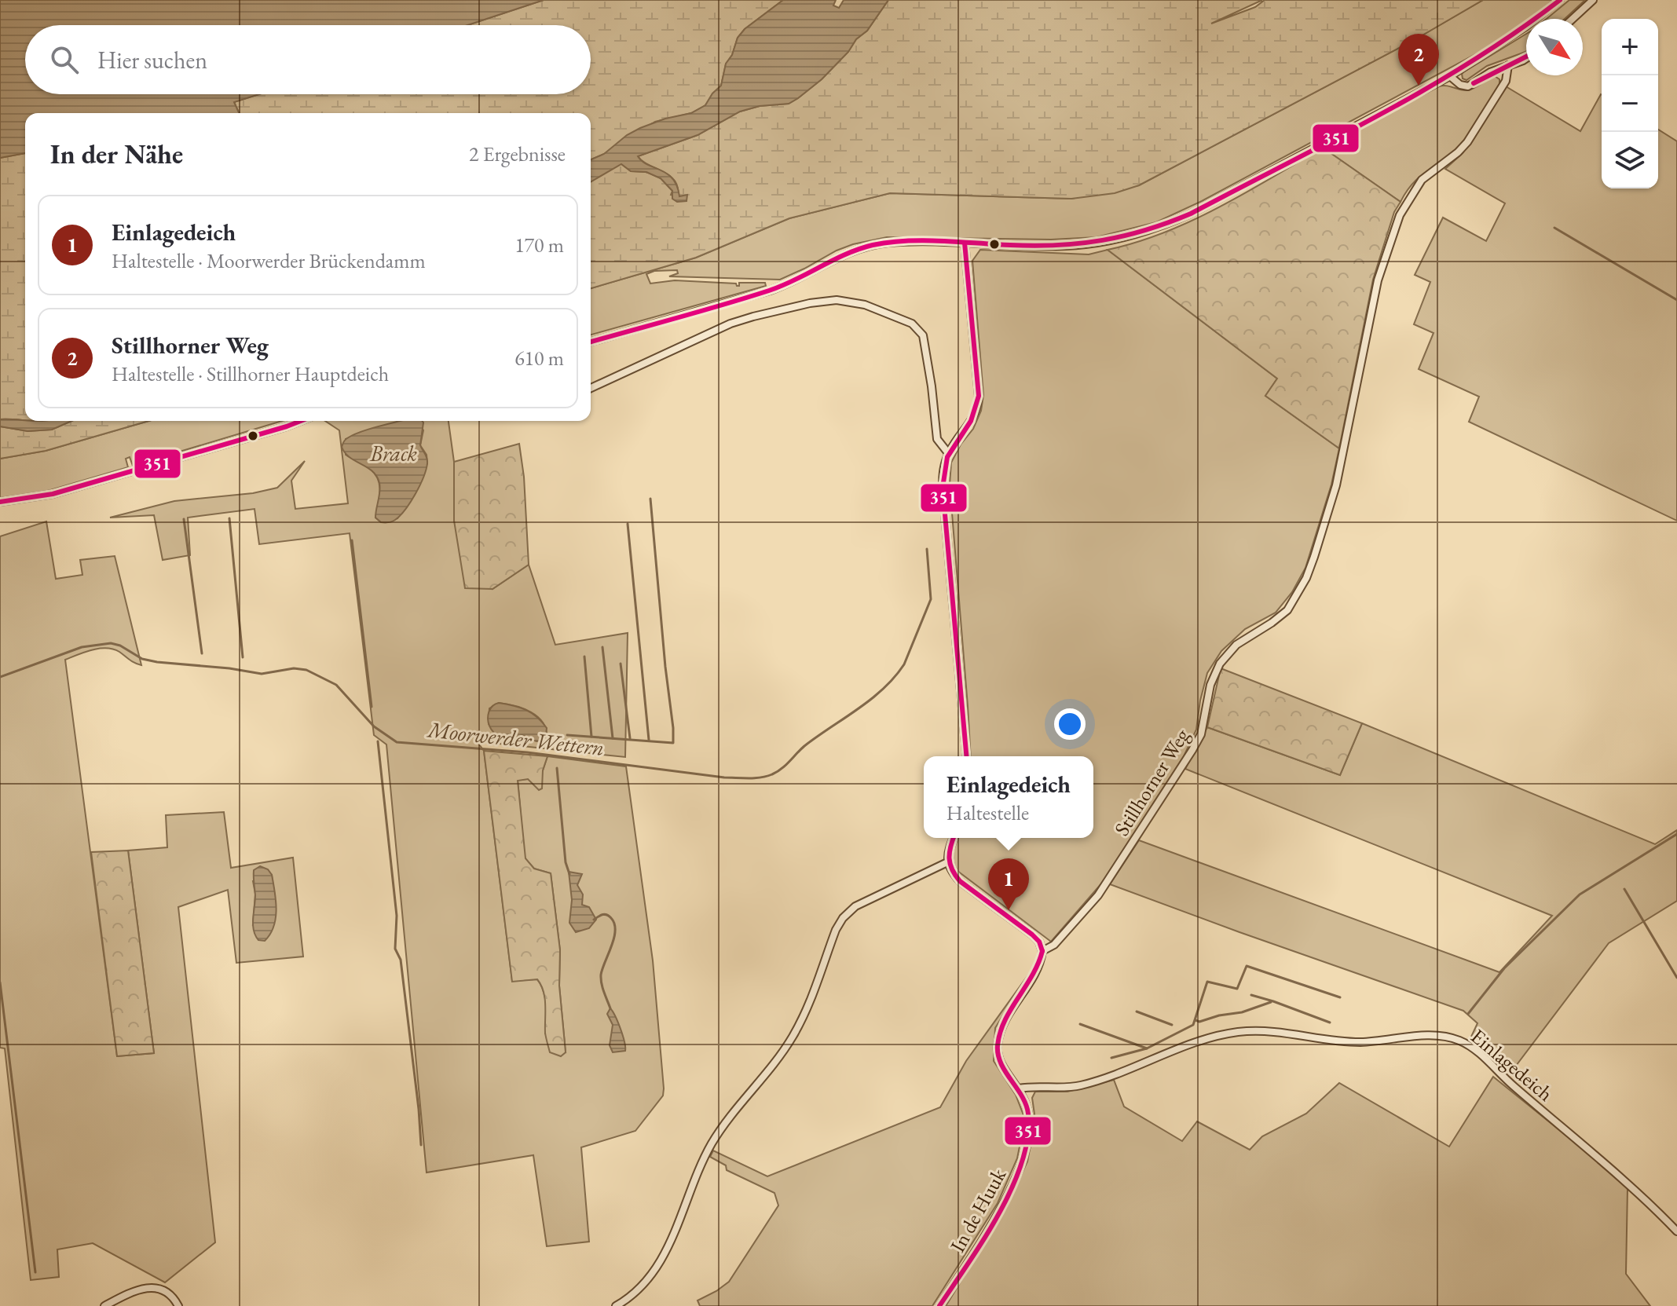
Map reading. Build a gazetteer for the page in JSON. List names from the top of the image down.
{
  "streets": {
    "street": ["Stillhorner Weg", "Einlagedeich", "In de Huuk"]
  },
  "crossings": [
    ["Stillhorner Weg", "Einlagedeich"],
    ["Stillhorner Weg", "In de Huuk"],
    ["Einlagedeich", "In de Huuk"]
  ],
  "water": ["Brack", "Moorwerder Wettern"],
  "lines": ["transit line 351"],
  "north": "bottom right",
  "page": {
    "map_buttons": ["+", "−"],
    "search": "Hier suchen",
    "pins": ["2", "1"],
    "heading": ["In der Nähe", "2 Ergebnisse"],
    "list": [
      {
        "mark": "1",
        "name": "Einlagedeich",
        "note": "Haltestelle · Moorwerder Brückendamm",
        "value": "170 m"
      },
      {
        "mark": "2",
        "name": "Stillhorner Weg",
        "note": "Haltestelle · Stillhorner Hauptdeich",
        "value": "610 m"
      }
    ],
    "popup": ["Einlagedeich", "Haltestelle"]
  }
}
